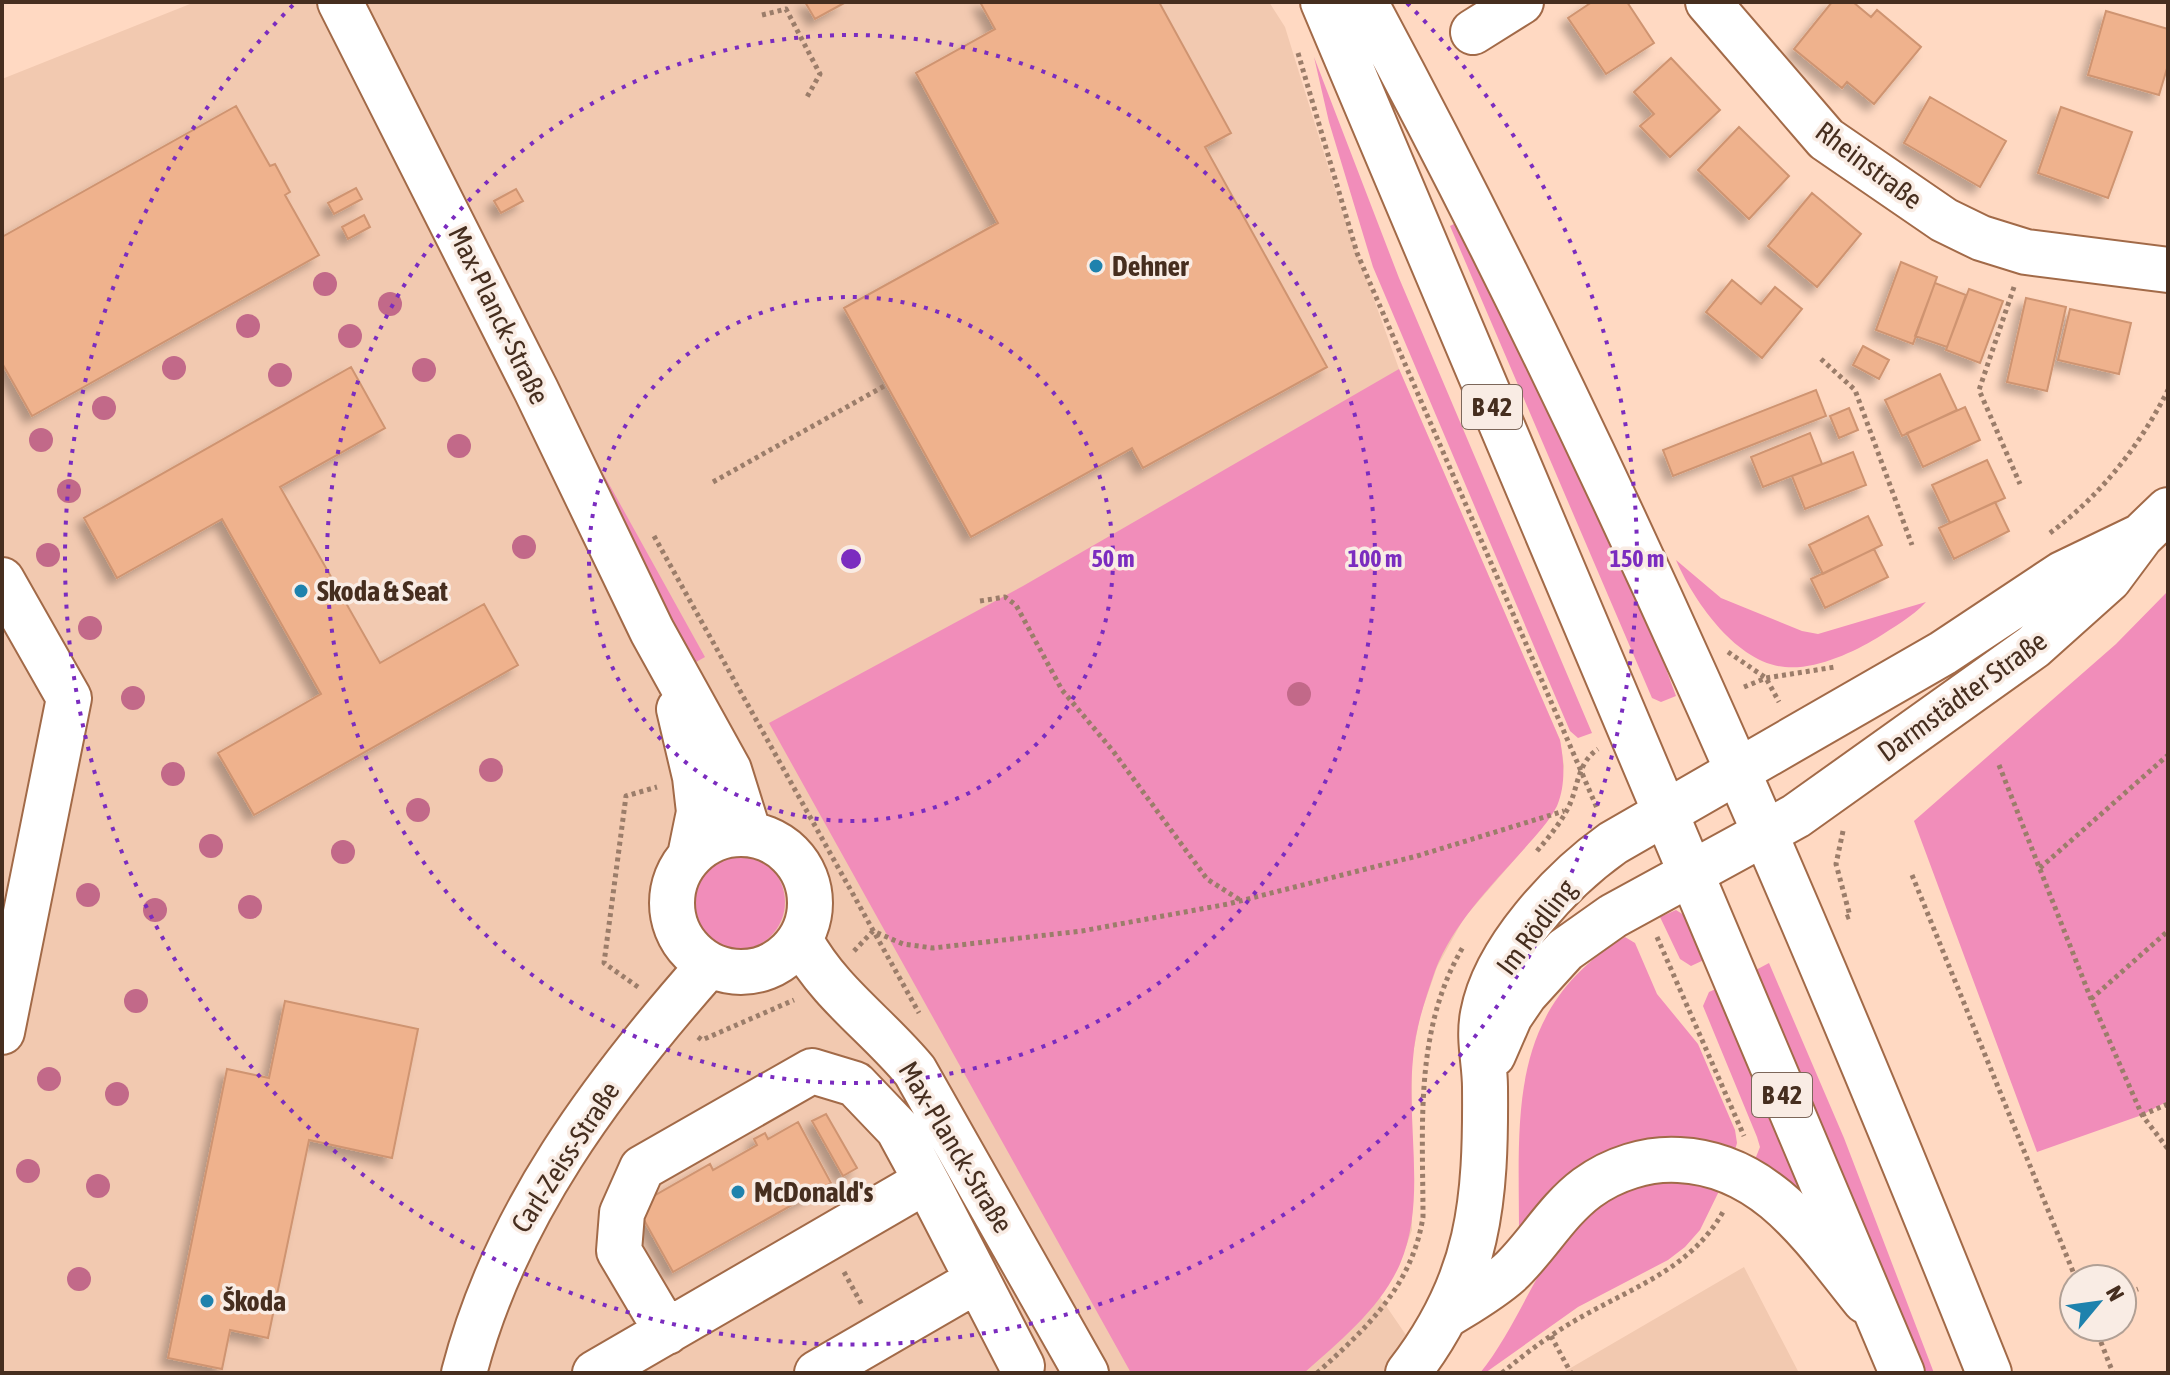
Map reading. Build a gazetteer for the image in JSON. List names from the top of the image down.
{
  "streets": {
    "street": [
      "Rheinstraße",
      "Max-Planck-Straße",
      "B 42",
      "Darmstädter Straße",
      "Im Rödling",
      "Carl-Zeiss-Straße"
    ]
  },
  "crossings": [
    ["Max-Planck-Straße", "Carl-Zeiss-Straße"],
    ["B 42", "Darmstädter Straße"],
    ["B 42", "Im Rödling"],
    ["Darmstädter Straße", "Im Rödling"]
  ],
  "places": [
    "Dehner",
    "Skoda & Seat",
    "McDonald's",
    "Škoda"
  ],
  "north": "top right",
  "rings": ["50 m", "100 m", "150 m"]
}
